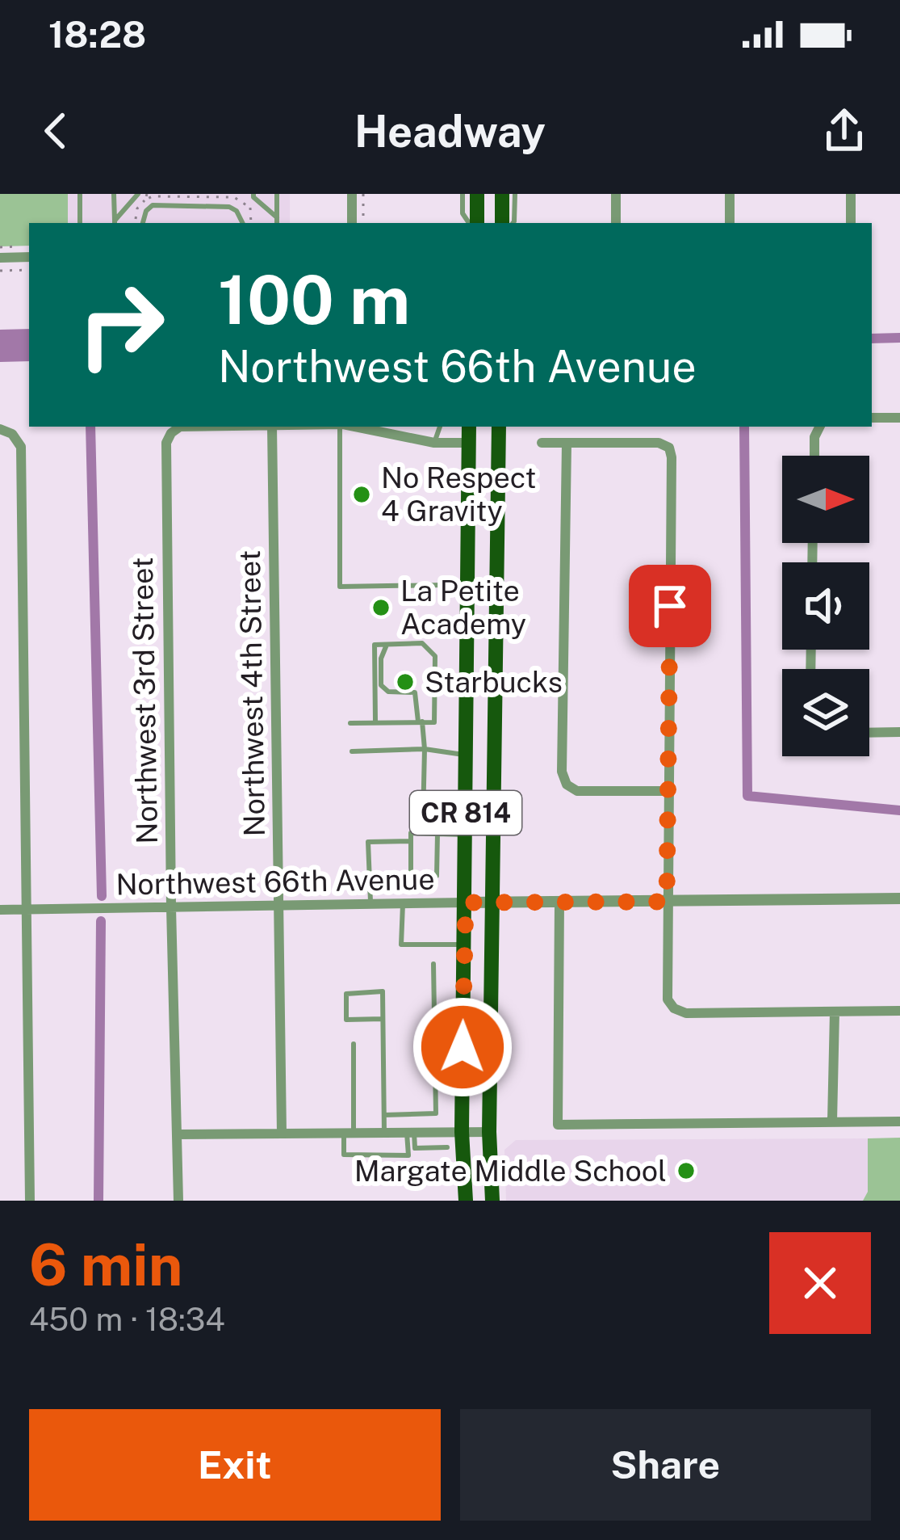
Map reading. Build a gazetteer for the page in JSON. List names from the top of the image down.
{
  "streets": {
    "main road": ["CR 814"],
    "street": ["Northwest 4th Street", "Northwest 3rd Street", "Northwest 66th Avenue"]
  },
  "crossings": [
    ["Northwest 4th Street", "Northwest 66th Avenue"],
    ["Northwest 3rd Street", "Northwest 66th Avenue"],
    ["CR 814", "Northwest 66th Avenue"]
  ],
  "places": [
    "No Respect 4 Gravity",
    "La Petite Academy",
    "Starbucks",
    "Margate Middle School"
  ],
  "north": "right",
  "page": {
    "status": "18:28",
    "header": "Headway",
    "turn": ["100 m", "Northwest 66th Avenue"],
    "heading": ["6 min", "450 m · 18:34"],
    "buttons": ["Exit", "Share"]
  }
}
